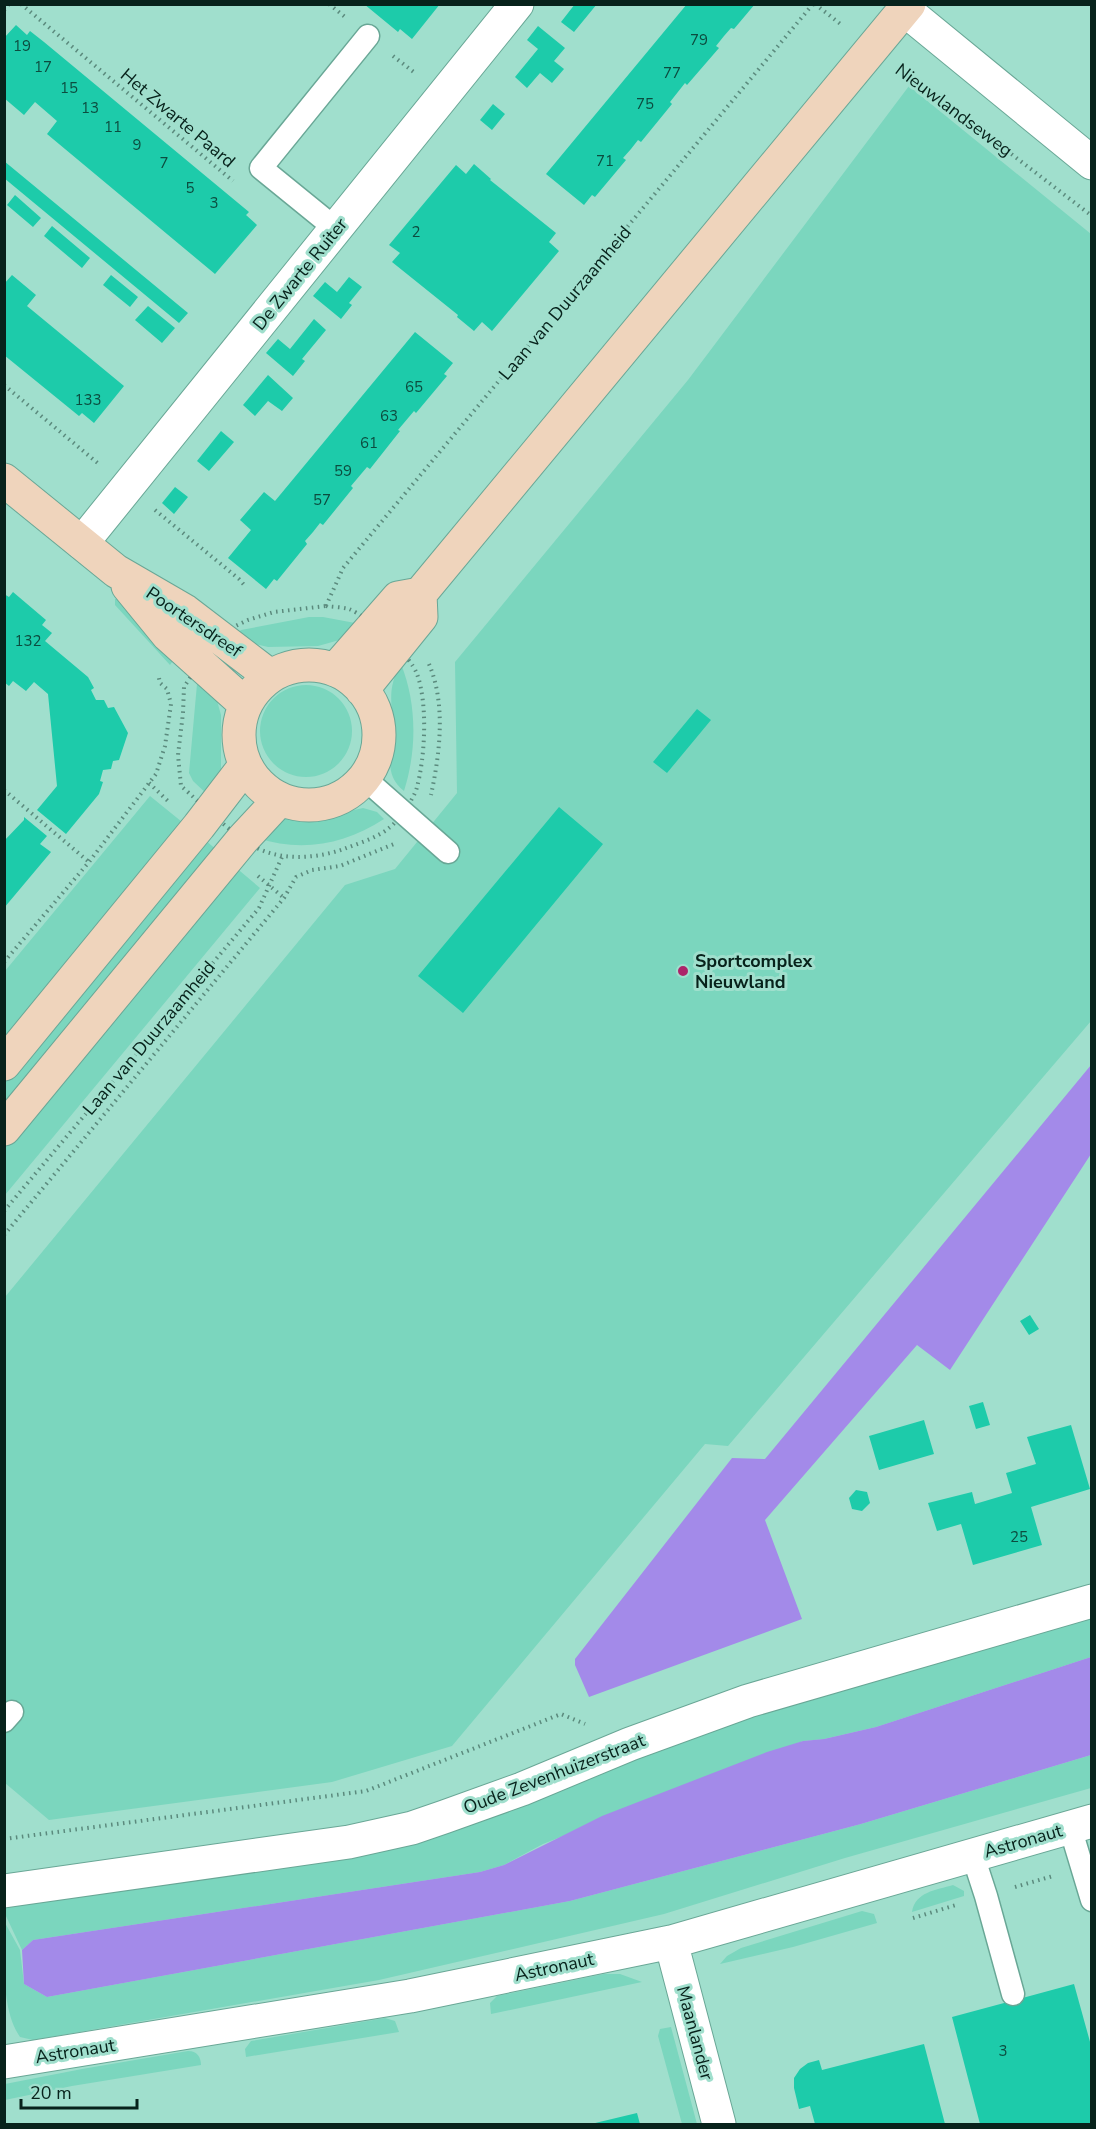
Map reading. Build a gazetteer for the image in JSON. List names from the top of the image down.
{
  "streets": {
    "street": [
      "De Zwarte Ruiter",
      "Poortersdreef",
      "Oude Zevenhuizerstraat",
      "Astronaut",
      "Maanlander"
    ],
    "path": ["Nieuwlandseweg", "Het Zwarte Paard", "Laan van Duurzaamheid"]
  },
  "crossings": [
    ["Nieuwlandseweg", "Laan van Duurzaamheid"],
    ["De Zwarte Ruiter", "Poortersdreef"],
    ["Astronaut", "Maanlander"]
  ],
  "places": ["Sportcomplex Nieuwland"],
  "house_numbers": [
    "79",
    "19",
    "17",
    "77",
    "15",
    "75",
    "13",
    "11",
    "9",
    "71",
    "7",
    "5",
    "3",
    "2",
    "65",
    "133",
    "63",
    "61",
    "59",
    "57",
    "132",
    "25",
    "3"
  ],
  "scale_bar": "20 m"
}
